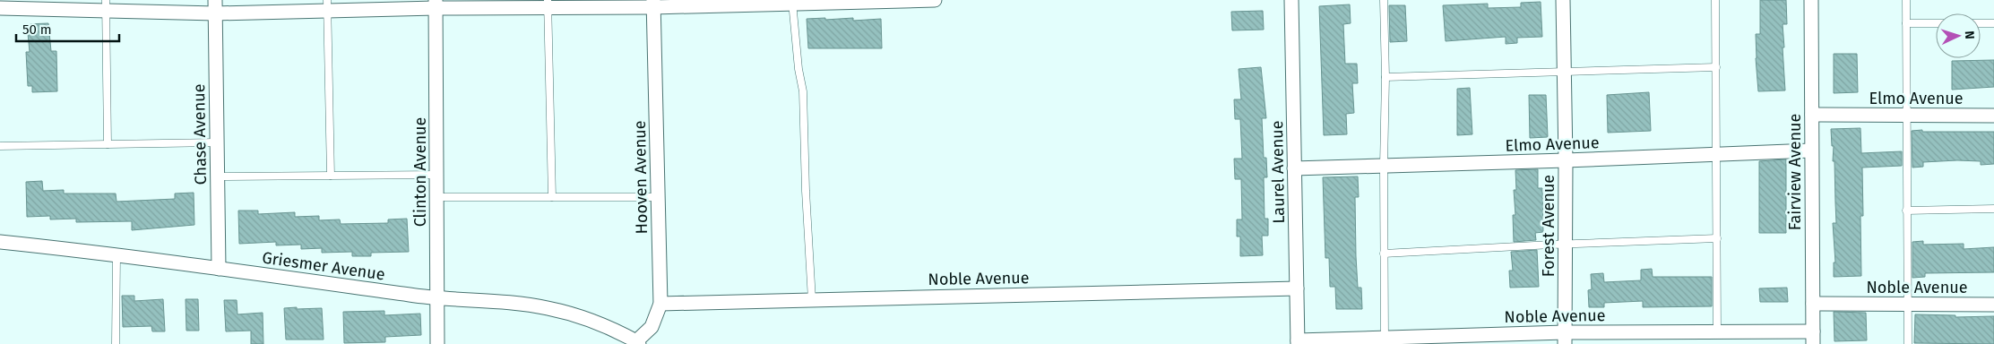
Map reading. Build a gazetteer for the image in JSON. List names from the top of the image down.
{
  "streets": {
    "street": [
      "Elmo Avenue",
      "Chase Avenue",
      "Clinton Avenue",
      "Laurel Avenue",
      "Fairview Avenue",
      "Hooven Avenue",
      "Forest Avenue",
      "Griesmer Avenue",
      "Noble Avenue"
    ]
  },
  "crossings": [
    ["Elmo Avenue", "Laurel Avenue"],
    ["Elmo Avenue", "Fairview Avenue"],
    ["Elmo Avenue", "Forest Avenue"],
    ["Chase Avenue", "Griesmer Avenue"],
    ["Clinton Avenue", "Griesmer Avenue"],
    ["Laurel Avenue", "Noble Avenue"],
    ["Fairview Avenue", "Noble Avenue"],
    ["Hooven Avenue", "Griesmer Avenue"],
    ["Hooven Avenue", "Noble Avenue"],
    ["Forest Avenue", "Noble Avenue"]
  ],
  "scale_bar": "50 m",
  "north": "right"
}
